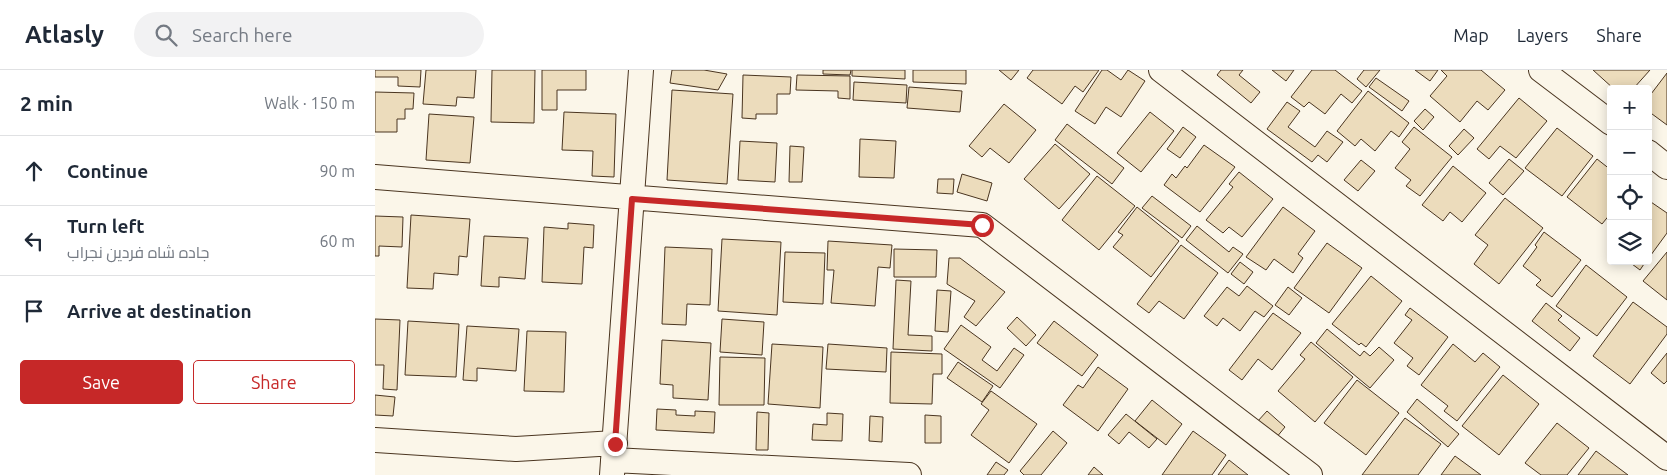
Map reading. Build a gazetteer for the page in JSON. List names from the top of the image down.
{
  "page": {
    "header": "Atlasly",
    "search": "Search here",
    "nav": ["Map", "Layers", "Share"],
    "heading": ["2 min", "Walk · 150 m"],
    "map_buttons": ["+", "−"],
    "list": [
      ["Continue", "90 m"],
      ["Turn left", "جاده شاه فردین نجراب", "60 m"],
      "Arrive at destination"
    ],
    "buttons": ["Save", "Share"]
  }
}
